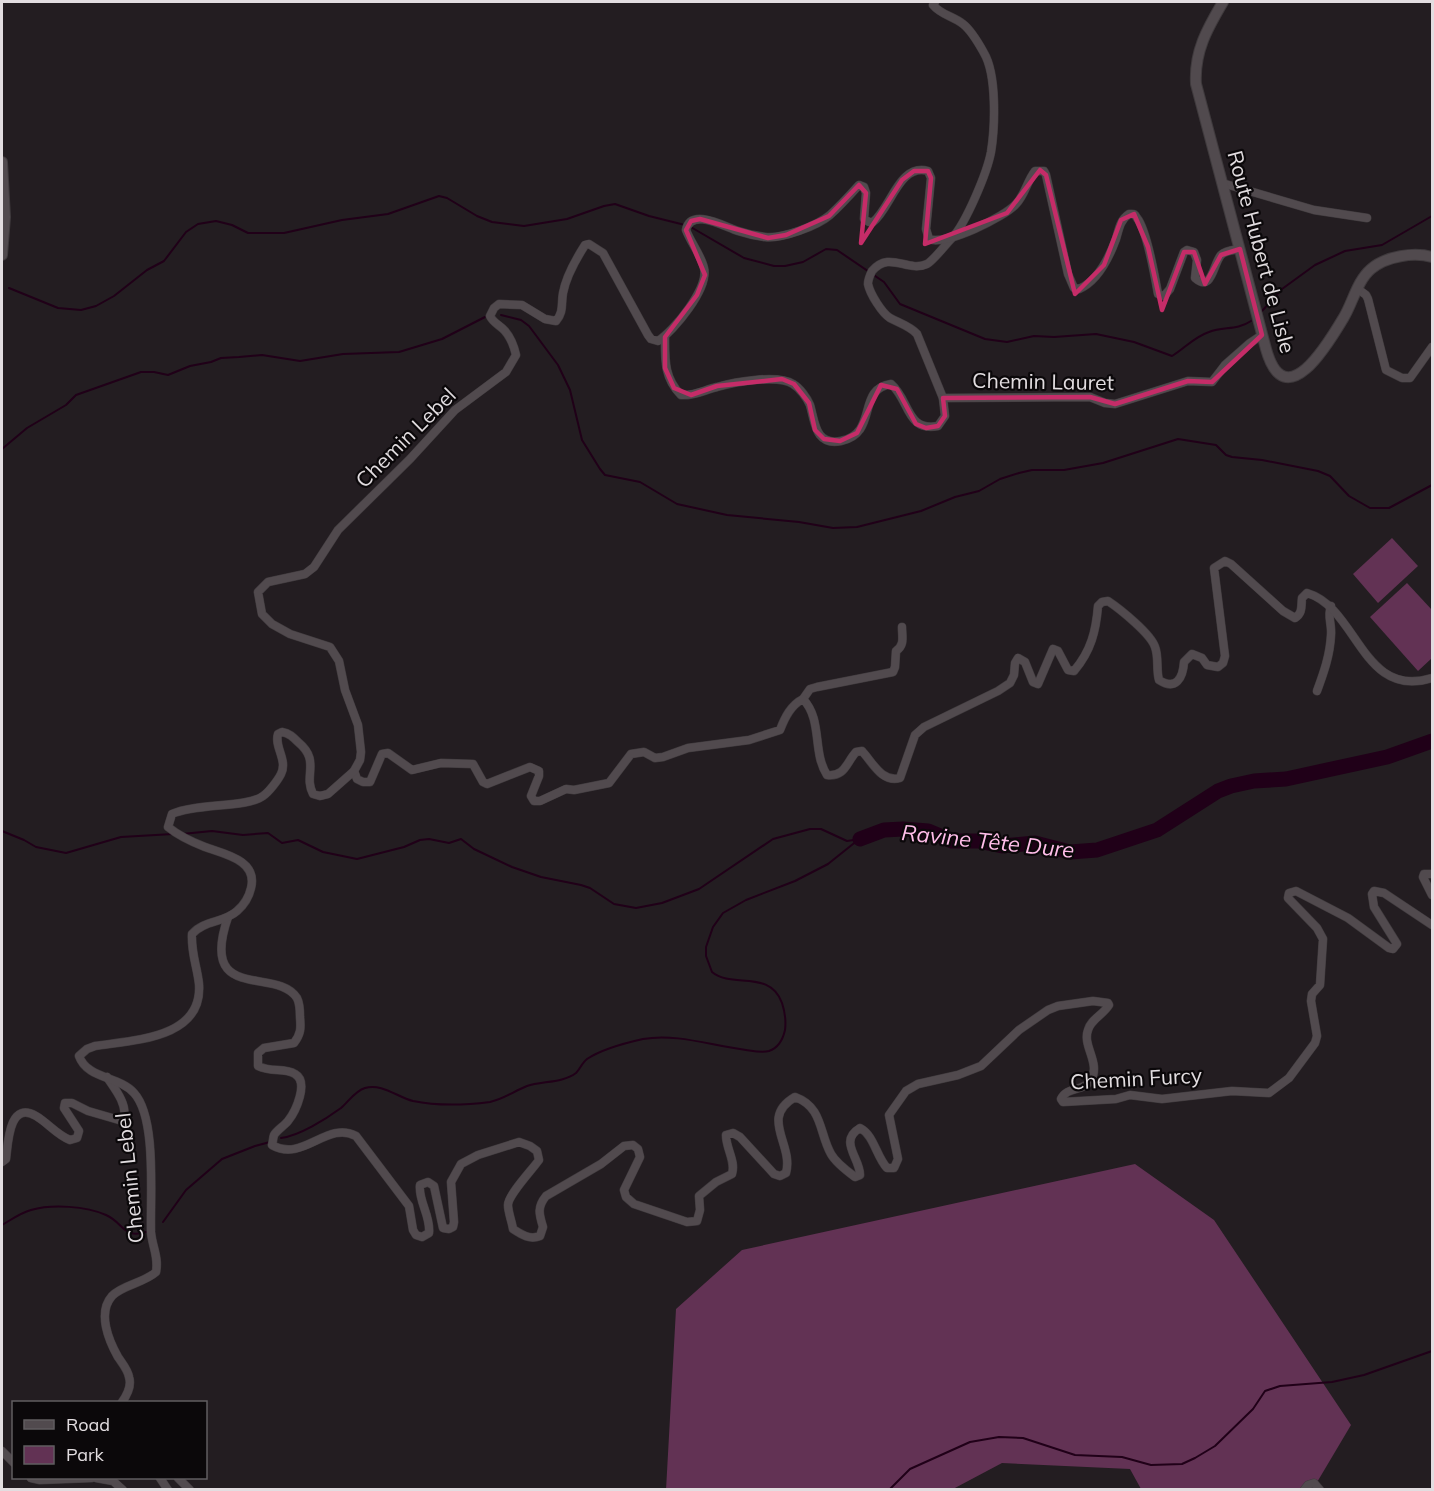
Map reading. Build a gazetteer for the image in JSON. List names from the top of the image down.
{
  "streets": {
    "main road": ["Route Hubert de Lisle"],
    "street": ["Chemin Lauret", "Chemin Lebel", "Chemin Furcy"]
  },
  "crossings": [
    ["Route Hubert de Lisle", "Chemin Lauret"],
    ["Chemin Lauret", "Chemin Lebel"],
    ["Chemin Lebel", "Chemin Furcy"]
  ],
  "water": ["Ravine Tête Dure"],
  "legend": ["Road", "Park"]
}
